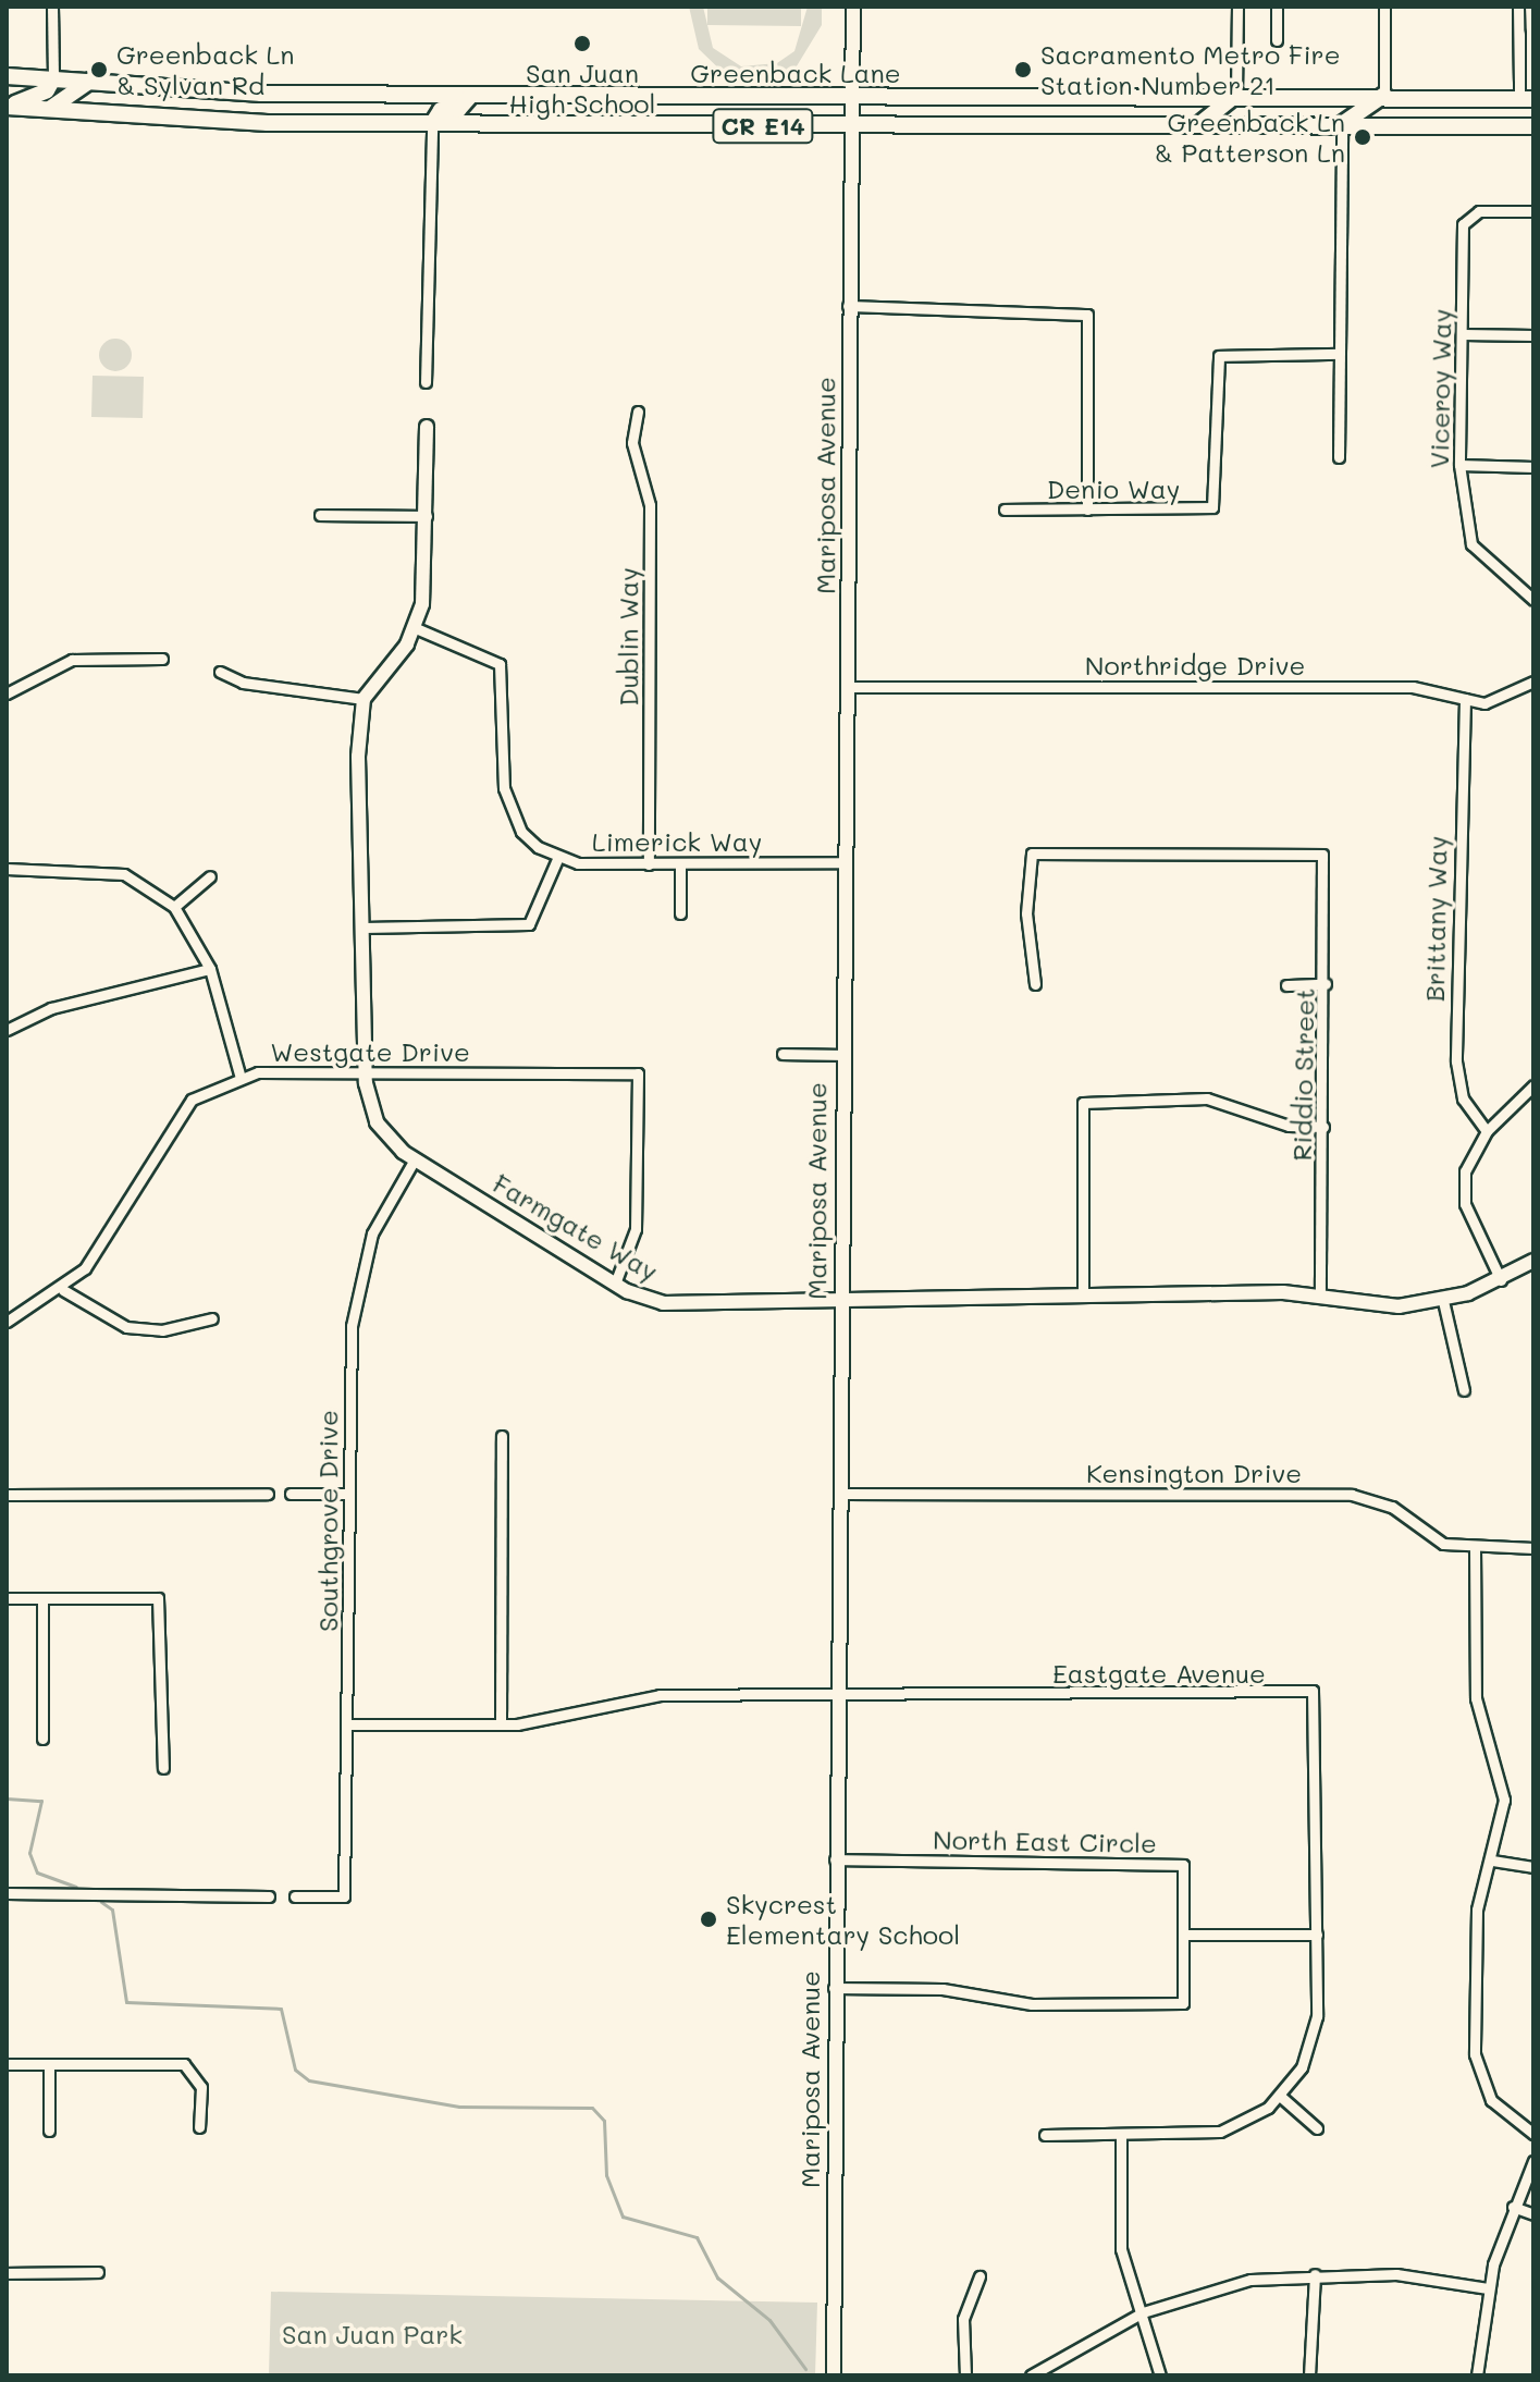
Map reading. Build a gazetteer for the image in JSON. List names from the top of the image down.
{
  "streets": {
    "main road": ["Greenback Lane", "CR E14"],
    "street": [
      "Viceroy Way",
      "Mariposa Avenue",
      "Denio Way",
      "Dublin Way",
      "Northridge Drive",
      "Limerick Way",
      "Brittany Way",
      "Westgate Drive",
      "Riddio Street",
      "Farmgate Way",
      "Kensington Drive",
      "Southgrove Drive",
      "Eastgate Avenue",
      "North East Circle"
    ]
  },
  "crossings": [
    ["Greenback Lane", "Mariposa Avenue"],
    ["Mariposa Avenue", "Northridge Drive"],
    ["Mariposa Avenue", "Limerick Way"],
    ["Mariposa Avenue", "Farmgate Way"],
    ["Mariposa Avenue", "Kensington Drive"],
    ["Mariposa Avenue", "Eastgate Avenue"],
    ["Mariposa Avenue", "North East Circle"],
    ["Dublin Way", "Limerick Way"],
    ["Northridge Drive", "Brittany Way"],
    ["Westgate Drive", "Farmgate Way"],
    ["Riddio Street", "Farmgate Way"],
    ["Farmgate Way", "Southgrove Drive"],
    ["Southgrove Drive", "Eastgate Avenue"]
  ],
  "parks": ["San Juan Park"],
  "places": [
    "San Juan High School",
    "Greenback Ln & Sylvan Rd",
    "Sacramento Metro Fire Station Number 21",
    "Greenback Ln & Patterson Ln",
    "Skycrest Elementary School"
  ]
}
